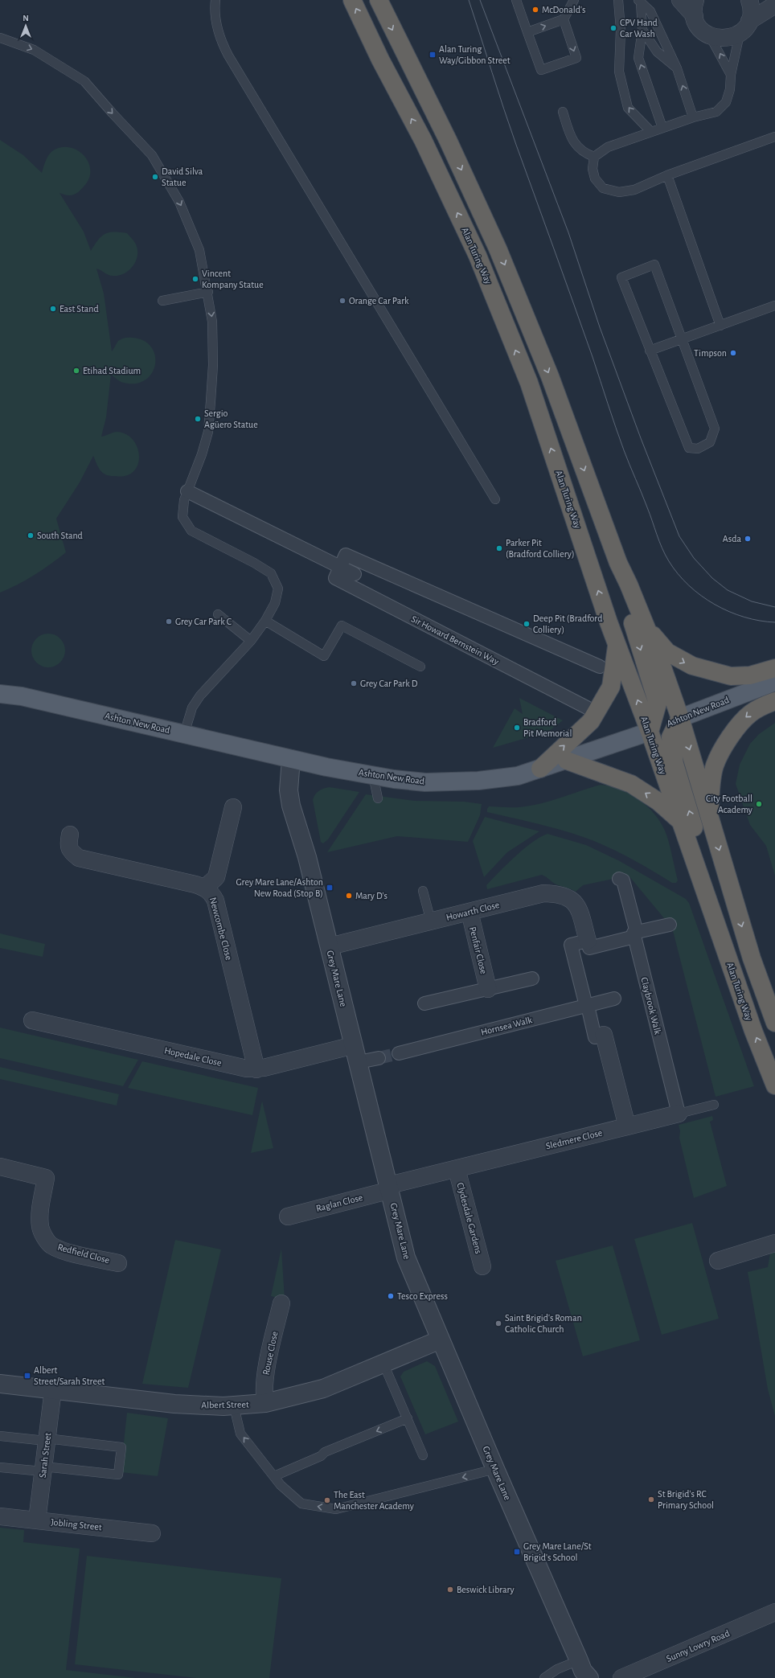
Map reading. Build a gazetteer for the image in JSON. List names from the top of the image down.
{
  "streets": {
    "highway": ["Alan Turing Way", "Ashton New Road"],
    "street": [
      "Sir Howard Bernstein Way",
      "Howarth Close",
      "Newcombe Close",
      "Penfair Close",
      "Grey Mare Lane",
      "Claybrook Walk",
      "Hornsea Walk",
      "Hopedale Close",
      "Sledmere Close",
      "Raglan Close",
      "Clydesdale Gardens",
      "Redfield Close",
      "Rouse Close",
      "Albert Street",
      "Sarah Street",
      "Jobling Street",
      "Sunny Lowry Road"
    ]
  },
  "crossings": [
    ["Alan Turing Way", "Ashton New Road"],
    ["Ashton New Road", "Grey Mare Lane"],
    ["Howarth Close", "Penfair Close"],
    ["Howarth Close", "Grey Mare Lane"],
    ["Newcombe Close", "Hopedale Close"],
    ["Grey Mare Lane", "Hopedale Close"],
    ["Grey Mare Lane", "Sledmere Close"],
    ["Grey Mare Lane", "Raglan Close"],
    ["Grey Mare Lane", "Albert Street"],
    ["Claybrook Walk", "Sledmere Close"],
    ["Sledmere Close", "Raglan Close"],
    ["Sledmere Close", "Clydesdale Gardens"],
    ["Rouse Close", "Albert Street"],
    ["Albert Street", "Sarah Street"],
    ["Sarah Street", "Jobling Street"]
  ],
  "places": {
    "other": [
      "McDonald's",
      "CPV Hand Car Wash",
      "David Silva Statue",
      "Vincent Kompany Statue",
      "Orange Car Park",
      "East Stand",
      "Timpson",
      "Etihad Stadium",
      "Sergio Agüero Statue",
      "South Stand",
      "Asda",
      "Parker Pit (Bradford Colliery)",
      "Grey Car Park C",
      "Deep Pit (Bradford Colliery)",
      "Grey Car Park D",
      "Bradford Pit Memorial",
      "City Football Academy",
      "Mary D's",
      "Tesco Express",
      "Saint Brigid's Roman Catholic Church",
      "St Brigid's RC Primary School",
      "The East Manchester Academy",
      "Beswick Library"
    ],
    "transit": [
      "Alan Turing Way/Gibbon Street",
      "Grey Mare Lane/Ashton New Road (Stop B)",
      "Albert Street/Sarah Street",
      "Grey Mare Lane/St Brigid's School"
    ]
  },
  "north": "top"
}
